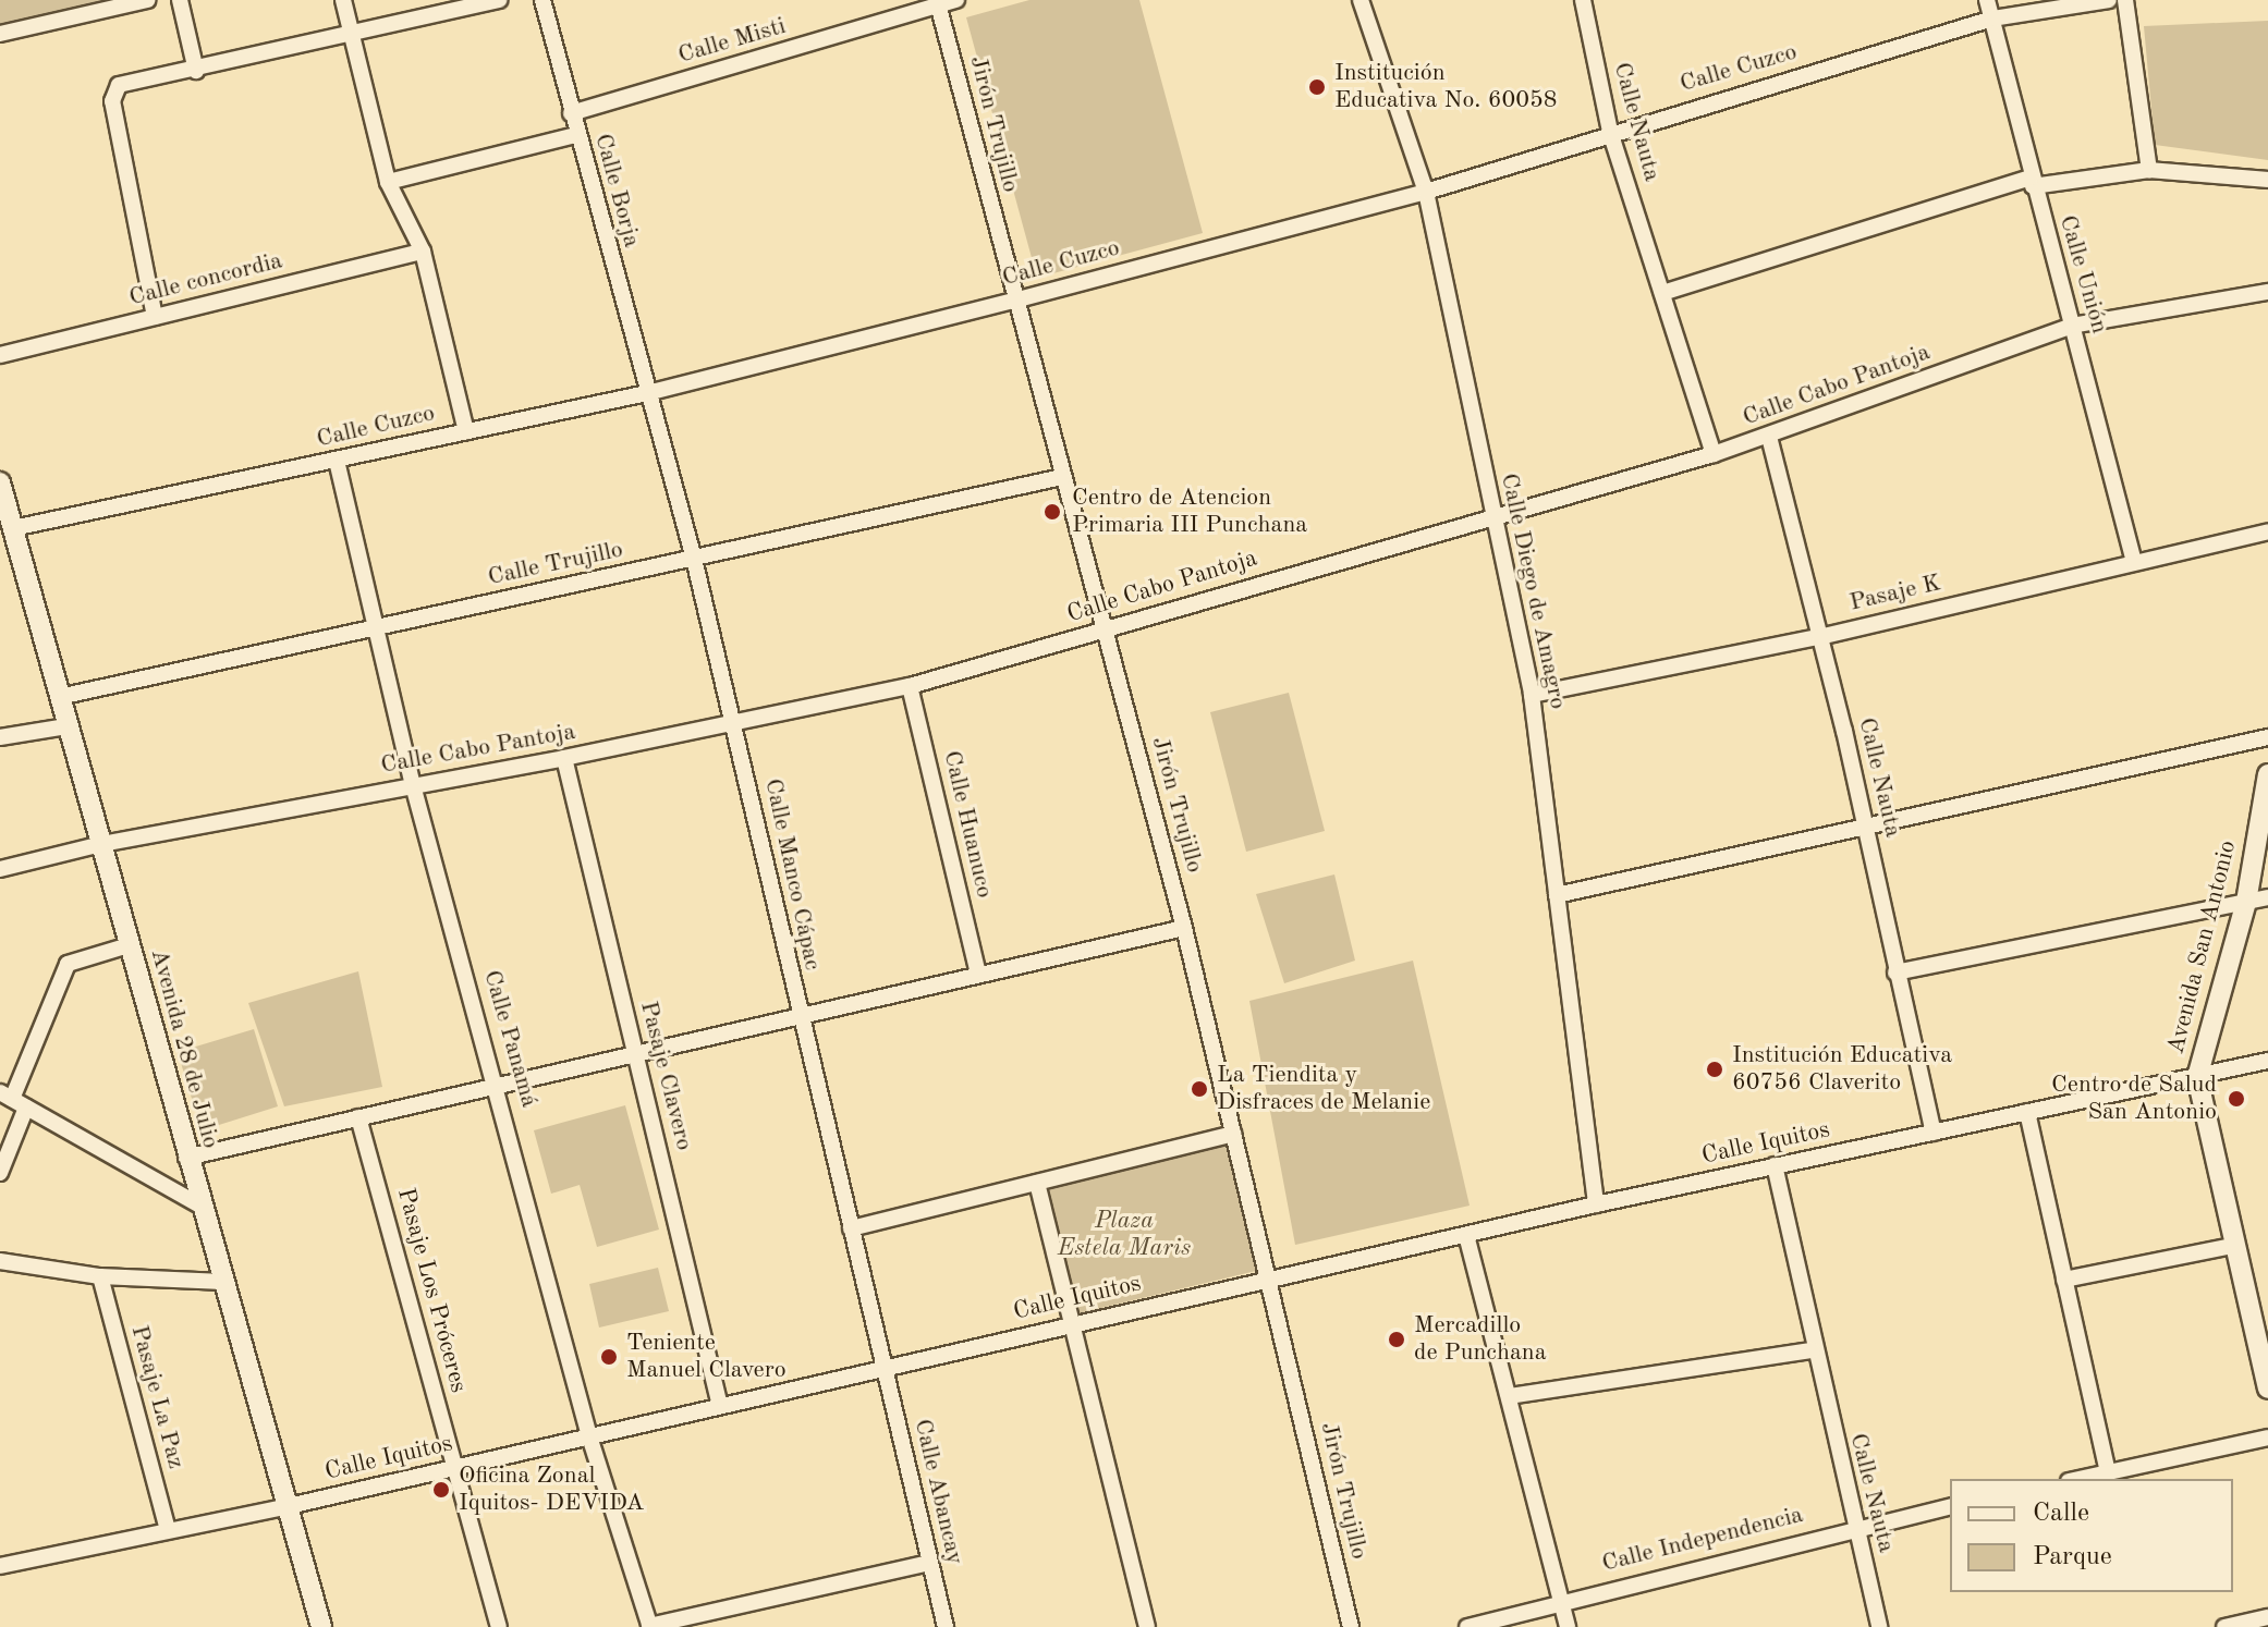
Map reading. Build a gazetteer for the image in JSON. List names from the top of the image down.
{
  "streets": {
    "main road": ["Avenida San Antonio", "Avenida 28 de Julio"],
    "street": [
      "Calle Misti",
      "Calle Cuzco",
      "Calle Nauta",
      "Jirón Trujillo",
      "Calle Borja",
      "Calle Unión",
      "Calle concordia",
      "Calle Cabo Pantoja",
      "Calle Trujillo",
      "Calle Diego de Amagro",
      "Pasaje K",
      "Calle Huanuco",
      "Calle Manco Cápac",
      "Calle Panamá",
      "Pasaje Clavero",
      "Calle Iquitos",
      "Pasaje Los Próceres",
      "Pasaje La Paz",
      "Calle Abancay",
      "Calle Independencia"
    ]
  },
  "crossings": [
    ["Calle Misti", "Jirón Trujillo"],
    ["Calle Misti", "Calle Borja"],
    ["Calle Cuzco", "Calle Nauta"],
    ["Calle Cuzco", "Jirón Trujillo"],
    ["Calle Cuzco", "Calle Borja"],
    ["Calle Cuzco", "Calle Unión"],
    ["Calle Cuzco", "Calle Diego de Amagro"],
    ["Calle Cuzco", "Calle Manco Cápac"],
    ["Calle Cuzco", "Calle Panamá"],
    ["Calle Cuzco", "Avenida 28 de Julio"],
    ["Calle Nauta", "Calle Cabo Pantoja"],
    ["Calle Nauta", "Pasaje K"],
    ["Calle Nauta", "Calle Iquitos"],
    ["Calle Nauta", "Calle Independencia"],
    ["Jirón Trujillo", "Calle Cabo Pantoja"],
    ["Jirón Trujillo", "Calle Trujillo"],
    ["Jirón Trujillo", "Calle Iquitos"],
    ["Calle Borja", "Calle Manco Cápac"],
    ["Calle Unión", "Calle Cabo Pantoja"],
    ["Calle Unión", "Pasaje K"],
    ["Calle Cabo Pantoja", "Calle Diego de Amagro"],
    ["Calle Cabo Pantoja", "Calle Huanuco"],
    ["Calle Cabo Pantoja", "Calle Manco Cápac"],
    ["Calle Cabo Pantoja", "Calle Panamá"],
    ["Calle Cabo Pantoja", "Avenida 28 de Julio"],
    ["Calle Cabo Pantoja", "Pasaje Clavero"],
    ["Calle Trujillo", "Calle Manco Cápac"],
    ["Calle Trujillo", "Calle Panamá"],
    ["Calle Trujillo", "Avenida 28 de Julio"],
    ["Calle Diego de Amagro", "Pasaje K"],
    ["Calle Diego de Amagro", "Calle Iquitos"],
    ["Calle Manco Cápac", "Calle Iquitos"],
    ["Calle Manco Cápac", "Calle Abancay"],
    ["Avenida San Antonio", "Calle Iquitos"],
    ["Calle Panamá", "Calle Iquitos"],
    ["Avenida 28 de Julio", "Calle Iquitos"],
    ["Pasaje Clavero", "Calle Iquitos"],
    ["Calle Iquitos", "Pasaje Los Próceres"],
    ["Calle Iquitos", "Pasaje La Paz"],
    ["Calle Iquitos", "Calle Abancay"]
  ],
  "parks": ["Plaza Estela Maris"],
  "places": [
    "Institución Educativa No. 60058",
    "Centro de Atencion Primaria III Punchana",
    "Institución Educativa 60756 Claverito",
    "La Tiendita y Disfraces de Melanie",
    "Centro de Salud San Antonio",
    "Mercadillo de Punchana",
    "Teniente Manuel Clavero",
    "Oficina Zonal Iquitos- DEVIDA"
  ],
  "legend": ["Calle", "Parque"]
}
